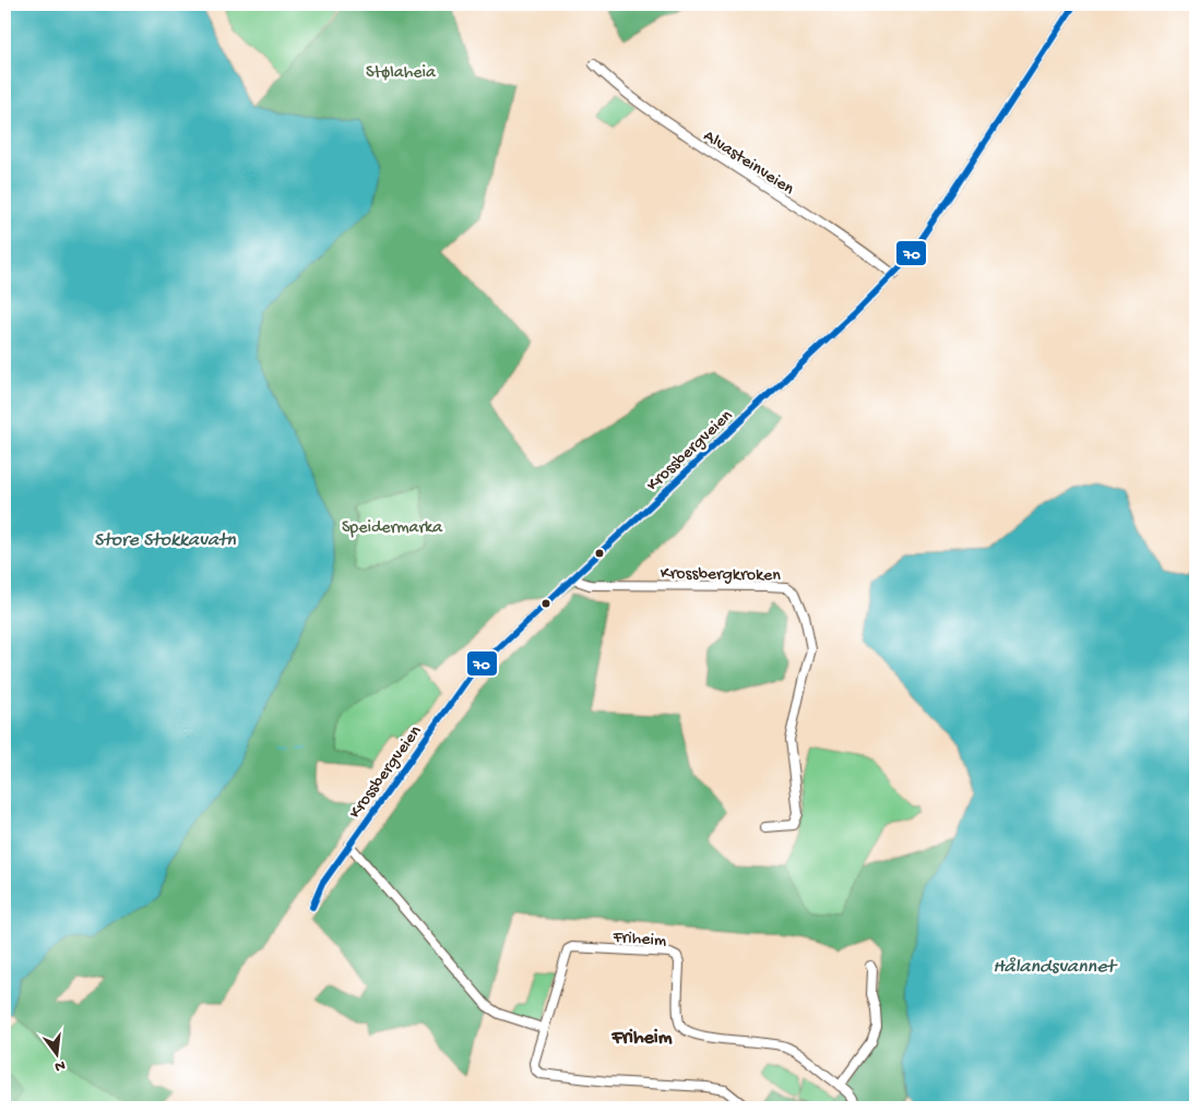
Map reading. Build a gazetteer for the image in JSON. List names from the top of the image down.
{
  "streets": {
    "street": [
      "Alvasteinveien",
      "Krossbergveien",
      "Krossbergkroken",
      "Friheim"
    ]
  },
  "crossings": [
    ["Alvasteinveien", "Krossbergveien"],
    ["Krossbergveien", "Krossbergkroken"]
  ],
  "districts": ["Friheim"],
  "water": ["Store Stokkavatn", "Hålandsvannet"],
  "parks": ["Stølaheia", "Speidermarka"],
  "lines": ["transit line 70"],
  "north": "bottom"
}
